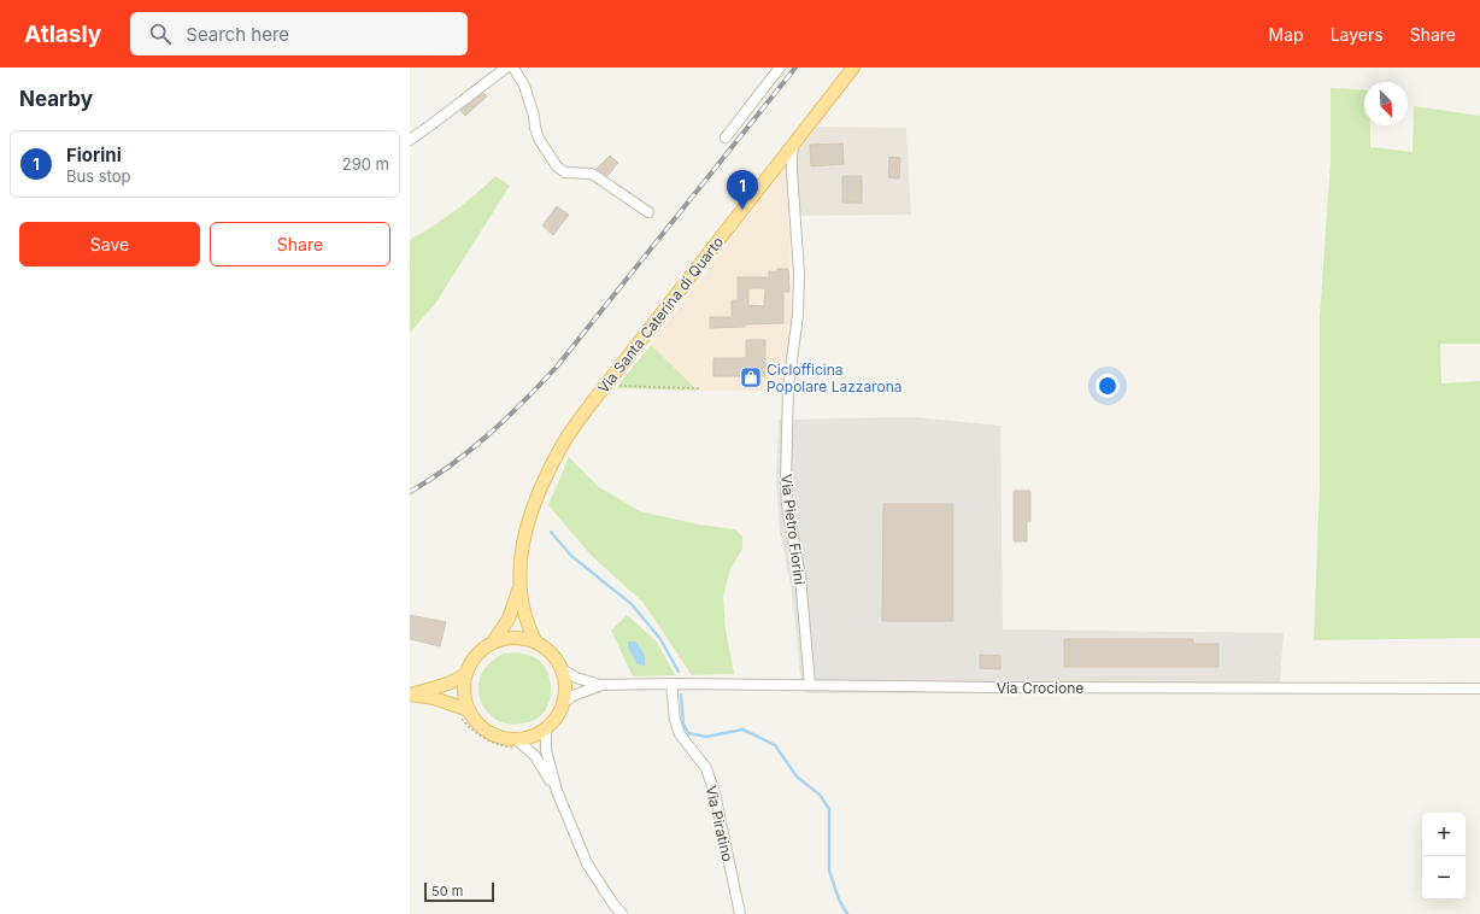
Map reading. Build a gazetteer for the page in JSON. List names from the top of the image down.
{
  "streets": {
    "main road": ["Via Santa Caterina di Quarto"],
    "street": ["Via Pietro Fiorini", "Via Crocione", "Via Piratino"]
  },
  "crossings": [
    ["Via Santa Caterina di Quarto", "Via Pietro Fiorini"],
    ["Via Santa Caterina di Quarto", "Via Crocione"],
    ["Via Pietro Fiorini", "Via Crocione"],
    ["Via Crocione", "Via Piratino"]
  ],
  "places": {
    "shop": ["Ciclofficina Popolare Lazzarona"]
  },
  "scale_bar": "50 m",
  "north": "bottom right",
  "page": {
    "header": "Atlasly",
    "search": "Search here",
    "nav": ["Map", "Layers", "Share"],
    "heading": "Nearby",
    "list": [
      {
        "mark": "1",
        "name": "Fiorini",
        "note": "Bus stop",
        "value": "290 m"
      }
    ],
    "pins": "1",
    "buttons": ["Save", "Share"],
    "map_buttons": ["+", "−"],
    "scale": "50 m"
  }
}
